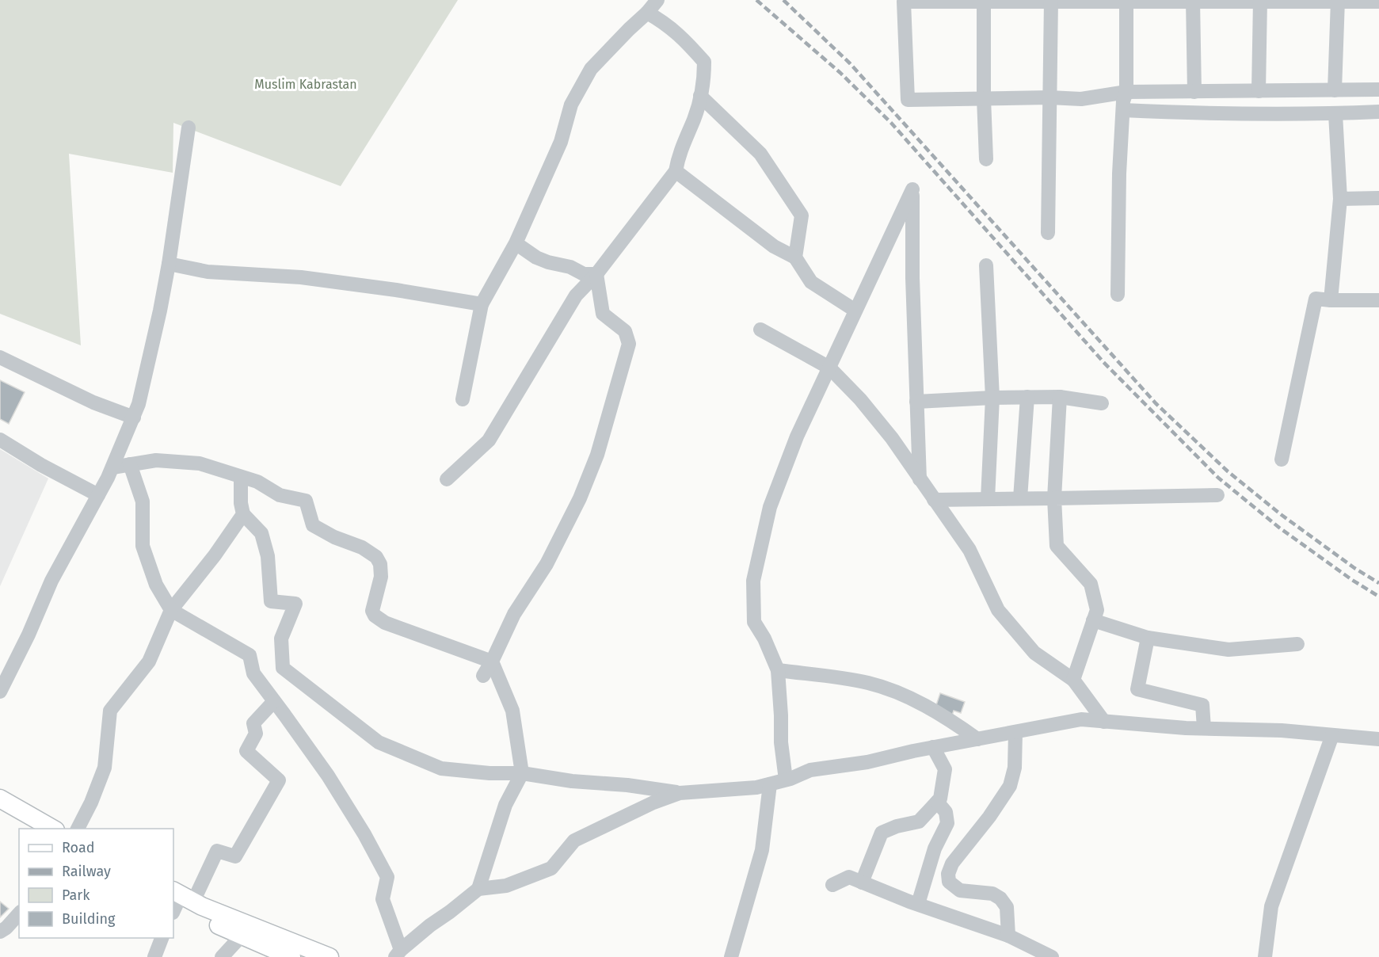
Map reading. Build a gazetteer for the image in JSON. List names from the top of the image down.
{
  "parks": ["Muslim Kabrastan"],
  "legend": [
    "Road",
    "Railway",
    "Park",
    "Building"
  ]
}
